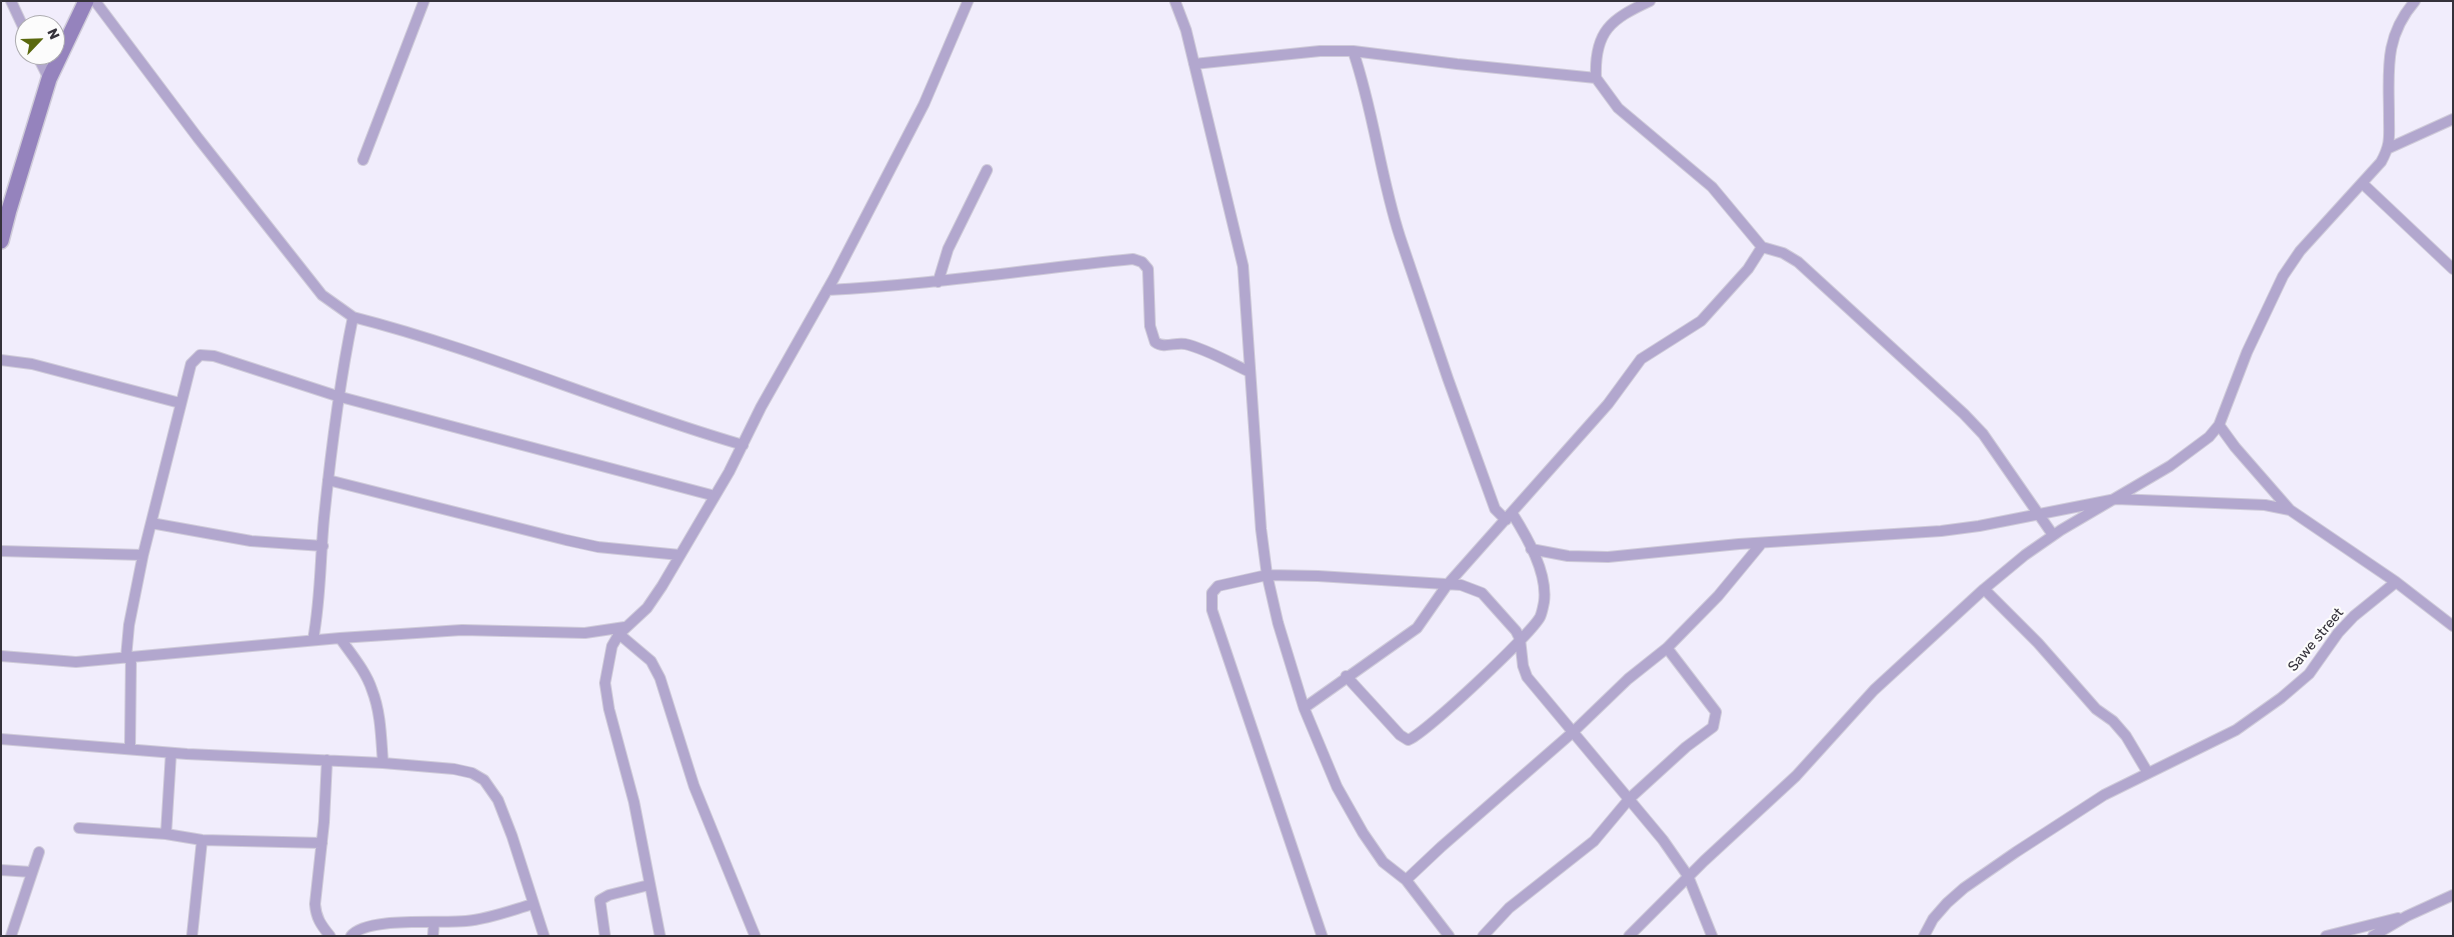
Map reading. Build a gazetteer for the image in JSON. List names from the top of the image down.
{
  "streets": {
    "street": ["Sawe street"]
  },
  "north": "top right"
}
